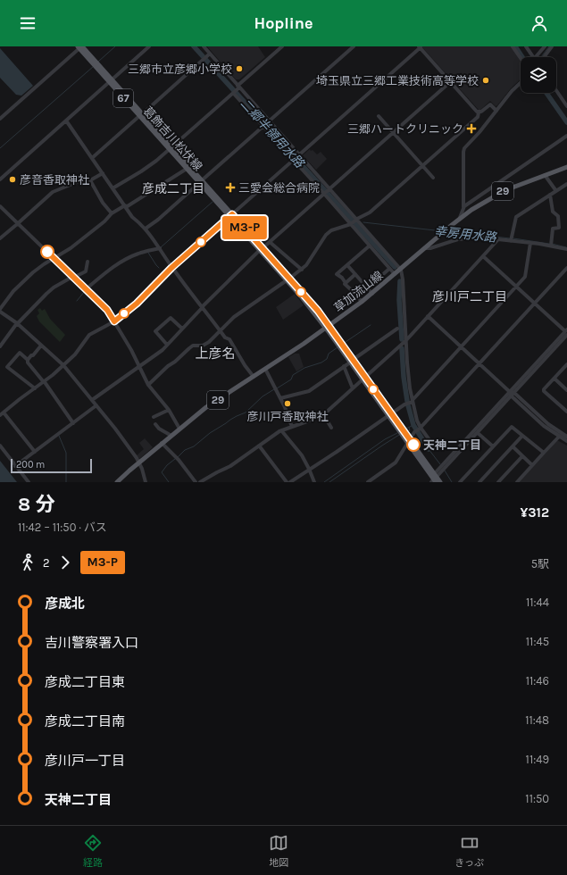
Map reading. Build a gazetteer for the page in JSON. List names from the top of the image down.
{
  "streets": {
    "main road": [
      "67",
      "葛飾吉川松伏線",
      "29",
      "草加流山線"
    ]
  },
  "crossings": [
    ["葛飾吉川松伏線", "草加流山線"]
  ],
  "districts": ["彦成二丁目", "彦川戸二丁目", "上彦名"],
  "water": ["二郷半領用水路", "幸房用水路"],
  "places": {
    "other": [
      "三郷市立彦郷小学校",
      "埼玉県立三郷工業技術高等学校",
      "彦音香取神社",
      "彦川戸香取神社",
      "天神二丁目"
    ],
    "health": ["三郷ハートクリニック", "三愛会総合病院"]
  },
  "lines": ["bus line M3-P"],
  "scale_bar": "200 m",
  "page": {
    "header": "Hopline",
    "on_map": "M3-P",
    "scale": "200 m",
    "heading": ["8 分", "11:42 – 11:50 · バス", "¥312"],
    "legs": ["2", "M3-P", "5駅"],
    "list": [
      {
        "name": "彦成北",
        "value": "11:44"
      },
      {
        "name": "吉川警察署入口",
        "value": "11:45"
      },
      {
        "name": "彦成二丁目東",
        "value": "11:46"
      },
      {
        "name": "彦成二丁目南",
        "value": "11:48"
      },
      {
        "name": "彦川戸一丁目",
        "value": "11:49"
      },
      {
        "name": "天神二丁目",
        "value": "11:50"
      }
    ],
    "tabs": ["経路", "地図", "きっぷ"]
  }
}
